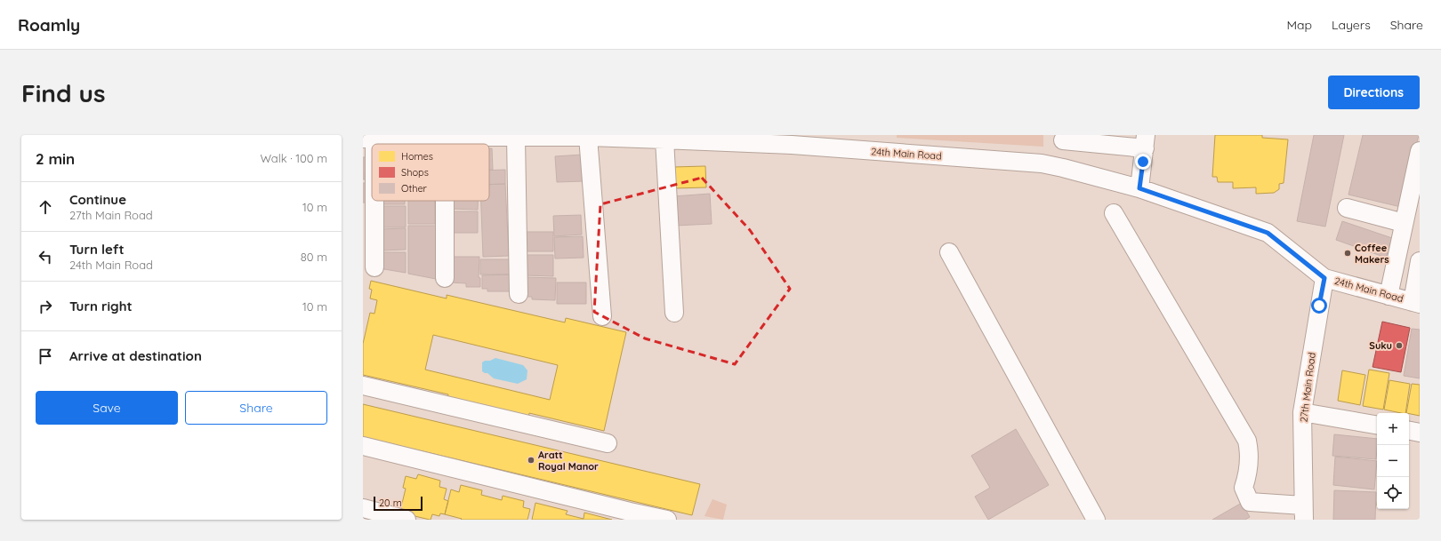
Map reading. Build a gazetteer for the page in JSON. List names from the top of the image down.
{
  "streets": {
    "street": ["24th Main Road", "27th Main Road"]
  },
  "crossings": [
    ["24th Main Road", "27th Main Road"]
  ],
  "places": ["Coffee Makers", "Suku", "Aratt Royal Manor"],
  "legend": ["Homes", "Shops", "Other"],
  "scale_bar": "20 m",
  "page": {
    "header": "Roamly",
    "nav": ["Map", "Layers", "Share"],
    "buttons": [
      "Directions",
      ["Save", "Share"]
    ],
    "title": "Find us",
    "heading": ["2 min", "Walk · 100 m"],
    "list": [
      ["Continue", "27th Main Road", "10 m"],
      ["Turn left", "24th Main Road", "80 m"],
      ["Turn right", "10 m"],
      "Arrive at destination"
    ],
    "map_buttons": ["+", "−"],
    "scale": "20 m"
  }
}
